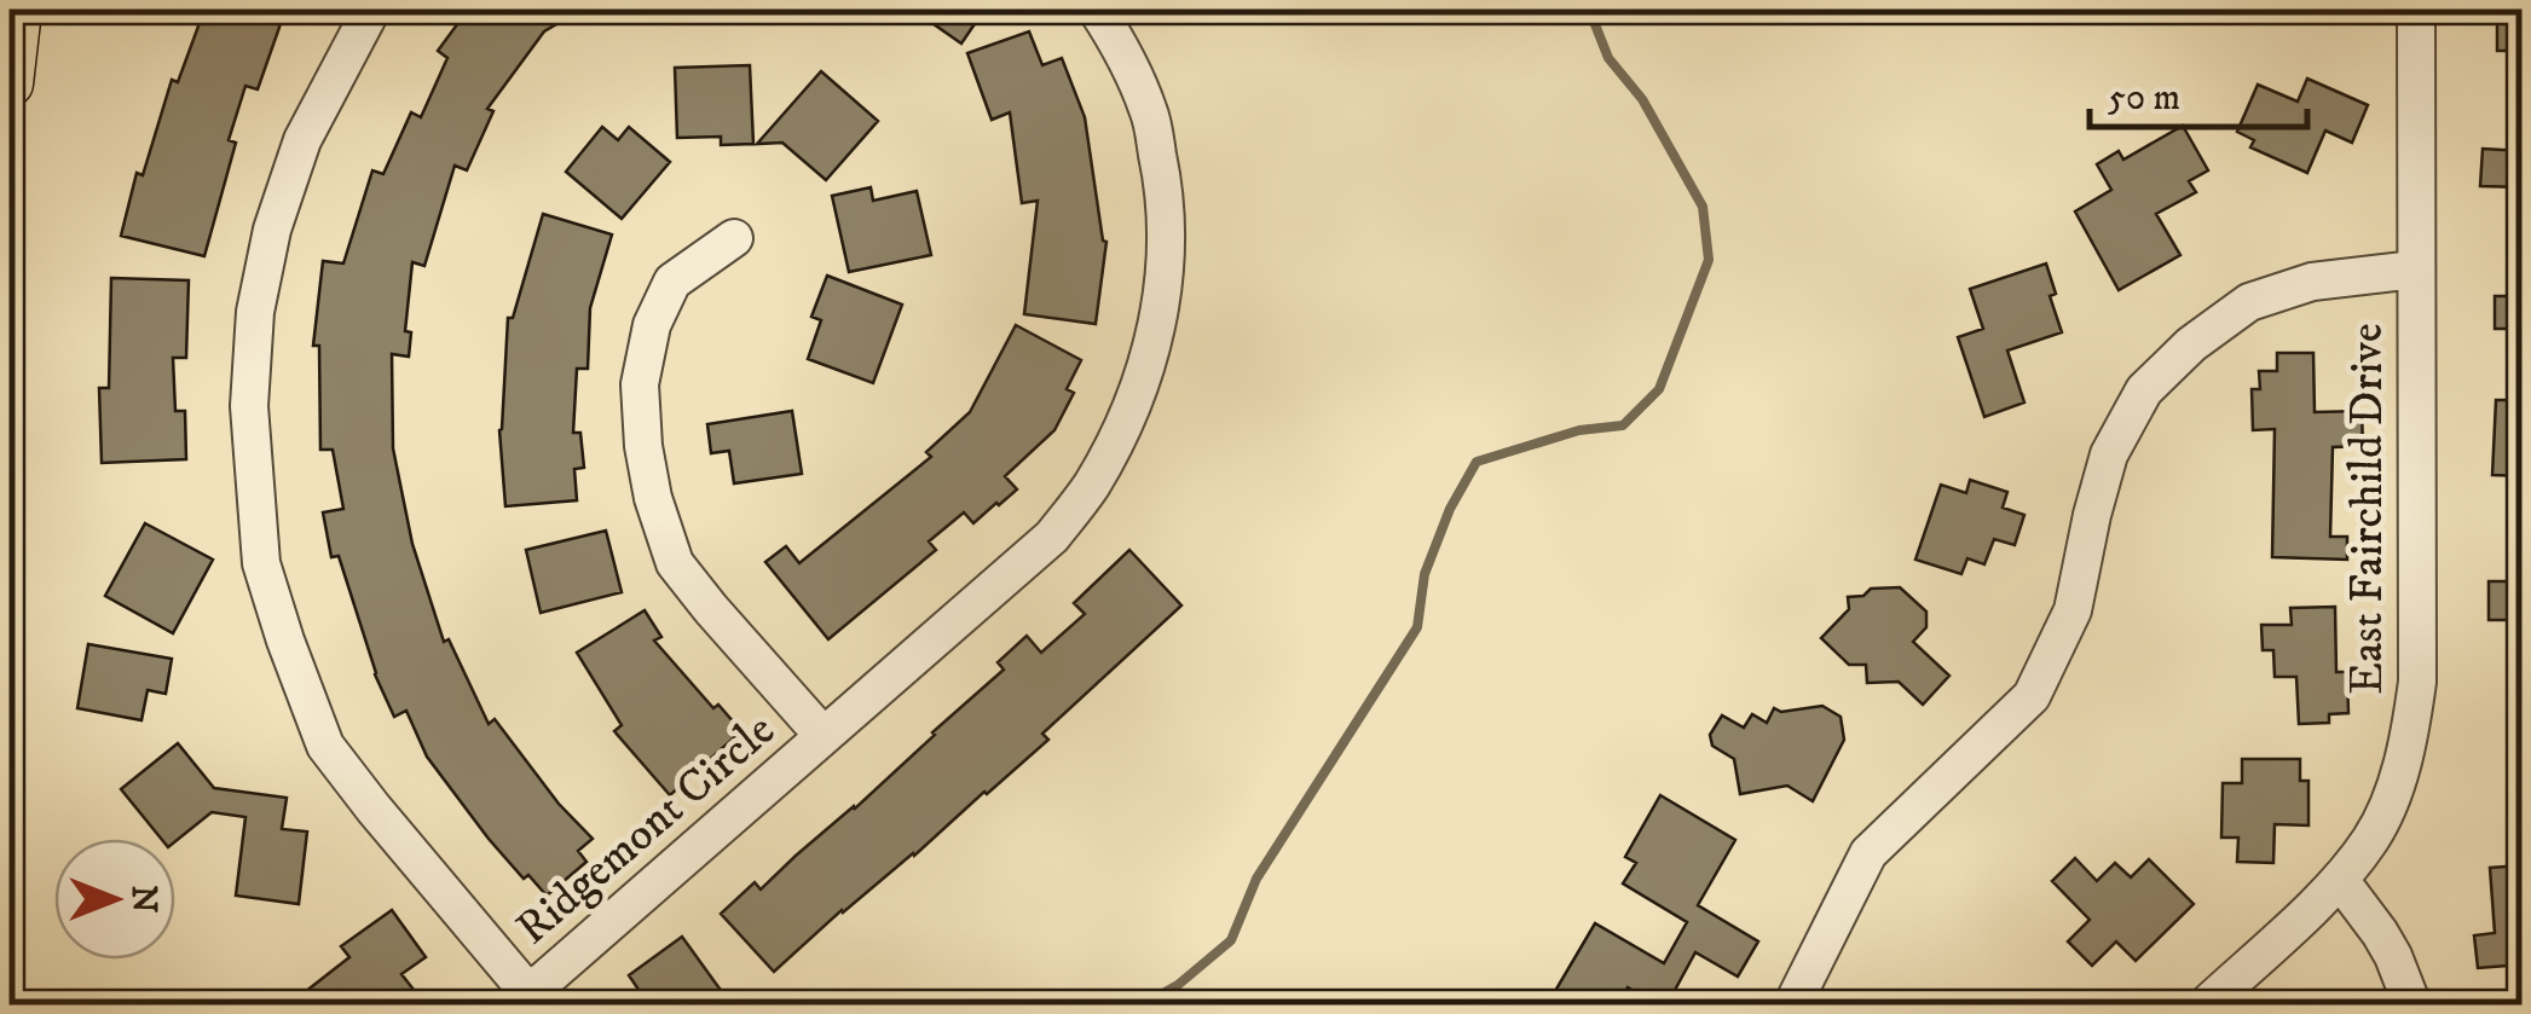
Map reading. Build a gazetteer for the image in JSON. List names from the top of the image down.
{
  "streets": {
    "street": ["East Fairchild Drive", "Ridgemont Circle"]
  },
  "scale_bar": "50 m",
  "north": "right"
}
